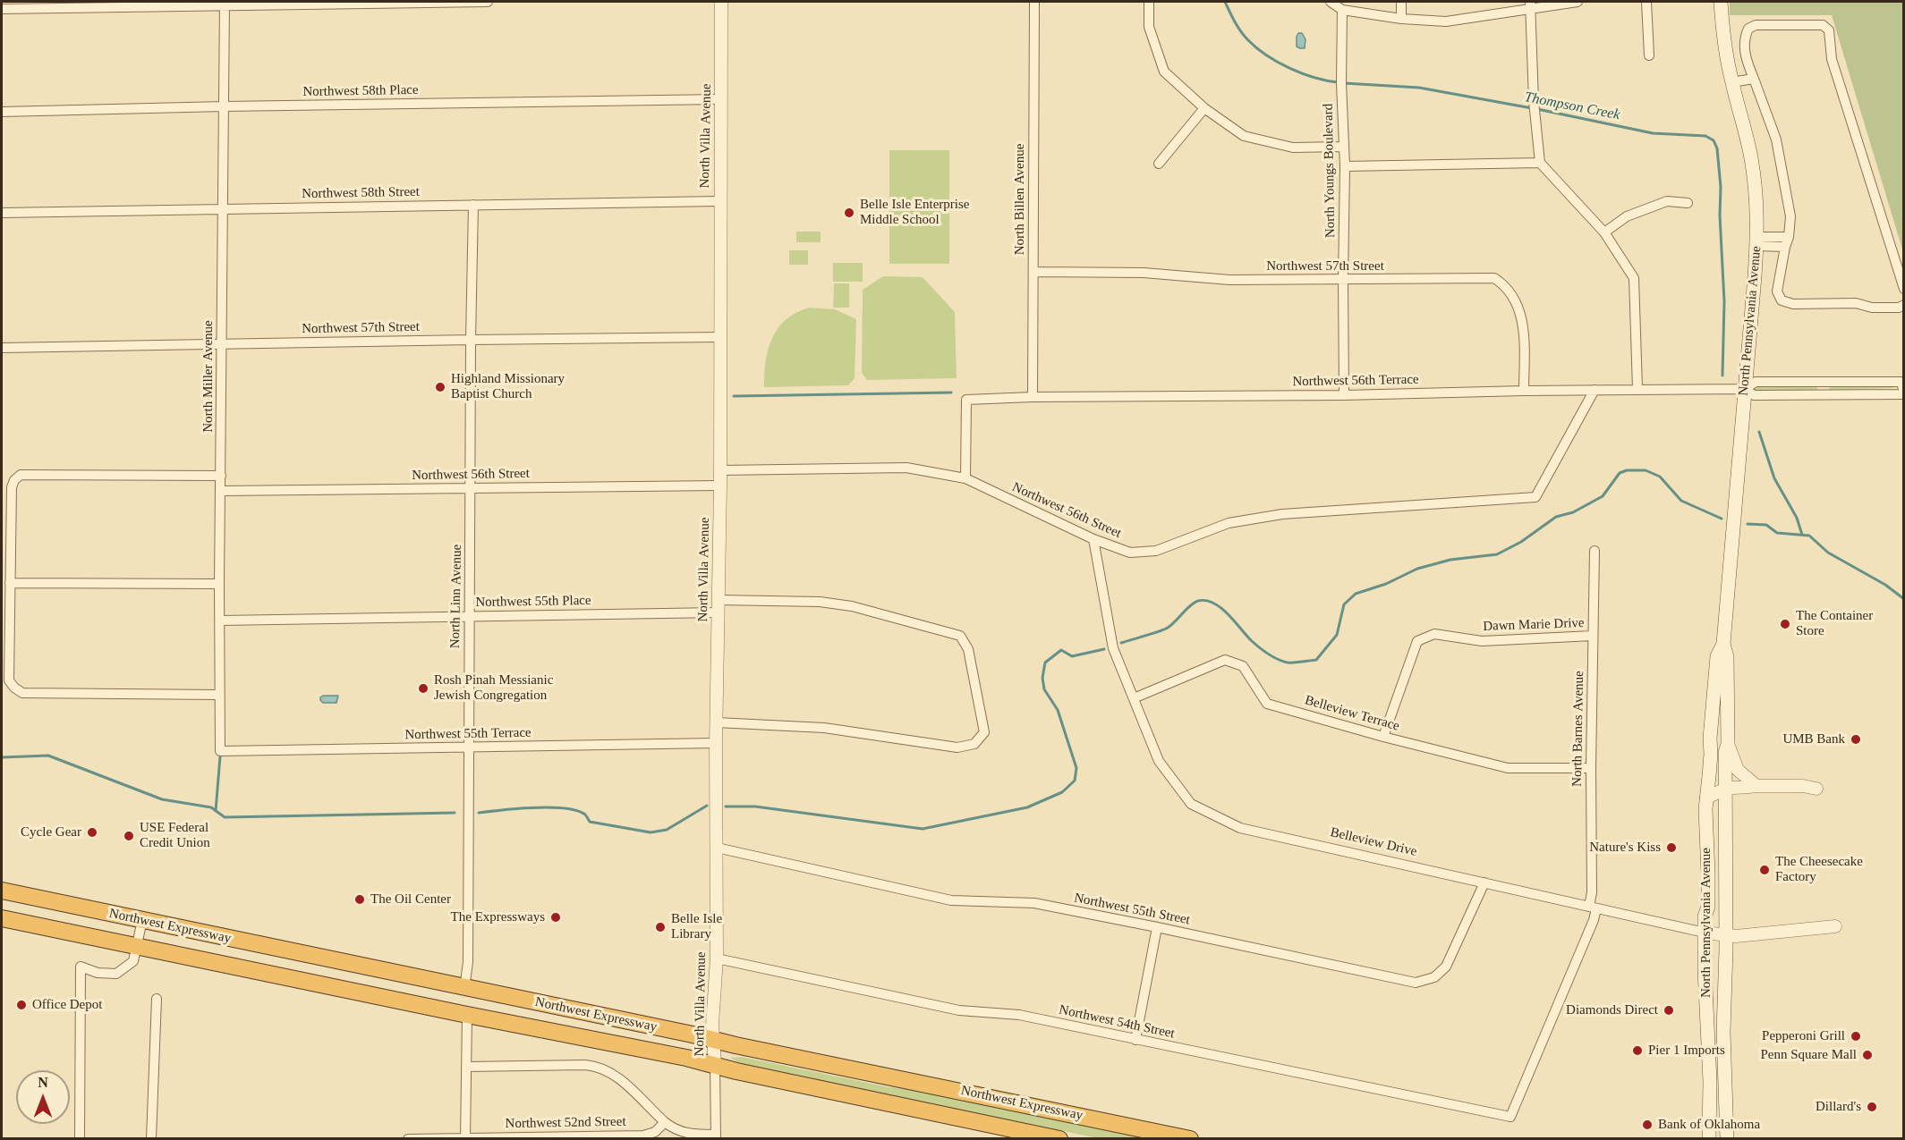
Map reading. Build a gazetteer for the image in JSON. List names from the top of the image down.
{
  "streets": {
    "highway": ["Northwest Expressway"],
    "main road": ["North Pennsylvania Avenue"],
    "street": [
      "Northwest 58th Place",
      "North Villa Avenue",
      "North Youngs Boulevard",
      "Northwest 58th Street",
      "North Billen Avenue",
      "Northwest 57th Street",
      "North Miller Avenue",
      "Northwest 56th Terrace",
      "Northwest 56th Street",
      "North Linn Avenue",
      "Northwest 55th Place",
      "Dawn Marie Drive",
      "Belleview Terrace",
      "North Barnes Avenue",
      "Northwest 55th Terrace",
      "Belleview Drive",
      "Northwest 55th Street",
      "Northwest 54th Street",
      "Northwest 52nd Street"
    ]
  },
  "crossings": [
    ["Northwest 58th Place", "North Villa Avenue"],
    ["Northwest 58th Place", "North Miller Avenue"],
    ["North Villa Avenue", "Northwest 58th Street"],
    ["North Villa Avenue", "Northwest 57th Street"],
    ["North Villa Avenue", "Northwest 56th Street"],
    ["North Villa Avenue", "Northwest 55th Place"],
    ["North Villa Avenue", "Northwest 55th Terrace"],
    ["North Villa Avenue", "Northwest 55th Street"],
    ["North Villa Avenue", "Northwest Expressway"],
    ["North Villa Avenue", "Northwest 54th Street"],
    ["North Youngs Boulevard", "Northwest 57th Street"],
    ["North Youngs Boulevard", "Northwest 56th Terrace"],
    ["Northwest 58th Street", "North Miller Avenue"],
    ["Northwest 58th Street", "North Linn Avenue"],
    ["North Billen Avenue", "Northwest 57th Street"],
    ["North Billen Avenue", "Northwest 56th Terrace"],
    ["Northwest 57th Street", "North Miller Avenue"],
    ["Northwest 57th Street", "Northwest 56th Terrace"],
    ["Northwest 57th Street", "North Linn Avenue"],
    ["North Pennsylvania Avenue", "Northwest 56th Terrace"],
    ["North Pennsylvania Avenue", "Belleview Drive"],
    ["North Miller Avenue", "Northwest 56th Street"],
    ["North Miller Avenue", "Northwest 55th Place"],
    ["North Miller Avenue", "Northwest 55th Terrace"],
    ["Northwest 56th Terrace", "Northwest 56th Street"],
    ["Northwest 56th Street", "North Linn Avenue"],
    ["Northwest 56th Street", "Belleview Drive"],
    ["North Linn Avenue", "Northwest 55th Place"],
    ["North Linn Avenue", "Northwest 55th Terrace"],
    ["North Linn Avenue", "Northwest Expressway"],
    ["Dawn Marie Drive", "Belleview Terrace"],
    ["Dawn Marie Drive", "North Barnes Avenue"],
    ["Belleview Terrace", "North Barnes Avenue"],
    ["Belleview Terrace", "Belleview Drive"],
    ["North Barnes Avenue", "Belleview Drive"],
    ["North Barnes Avenue", "Northwest 54th Street"],
    ["Belleview Drive", "Northwest 55th Street"]
  ],
  "water": ["Thompson Creek"],
  "places": [
    "Belle Isle Enterprise Middle School",
    "Highland Missionary Baptist Church",
    "The Container Store",
    "Rosh Pinah Messianic Jewish Congregation",
    "UMB Bank",
    "Cycle Gear",
    "USE Federal Credit Union",
    "Nature's Kiss",
    "The Cheesecake Factory",
    "The Oil Center",
    "The Expressways",
    "Belle Isle Library",
    "Office Depot",
    "Diamonds Direct",
    "Pepperoni Grill",
    "Pier 1 Imports",
    "Penn Square Mall",
    "Dillard's",
    "Bank of Oklahoma"
  ],
  "north": "top"
}
